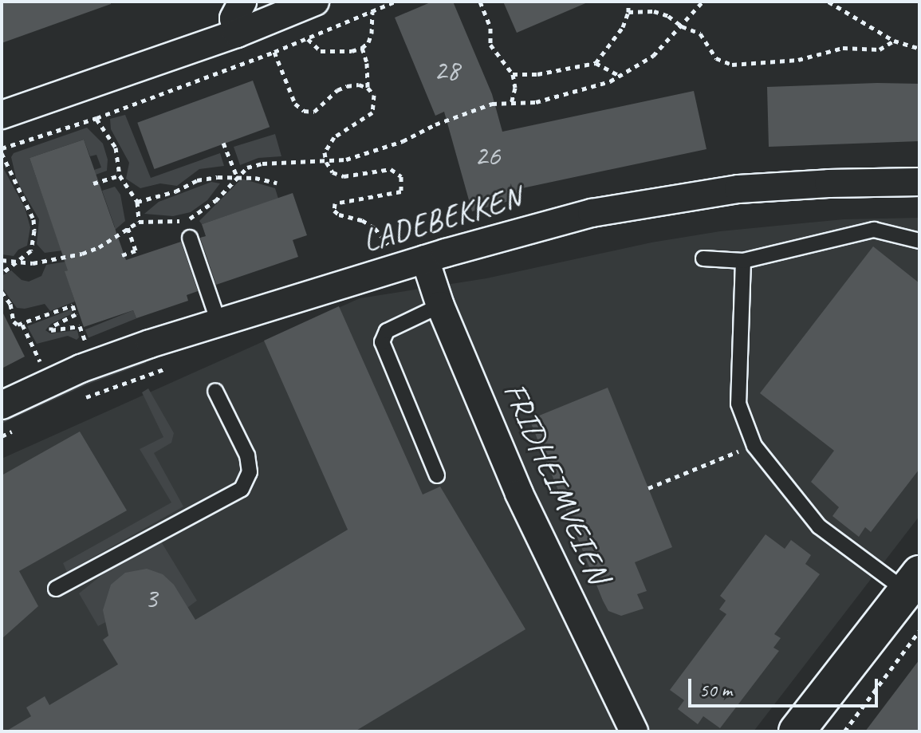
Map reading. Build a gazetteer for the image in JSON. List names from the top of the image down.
{
  "streets": {
    "street": ["LADEBEKKEN", "FRIDHEIMVEIEN"]
  },
  "crossings": [
    ["LADEBEKKEN", "FRIDHEIMVEIEN"]
  ],
  "house_numbers": ["28", "26", "3"],
  "scale_bar": "50 m"
}
